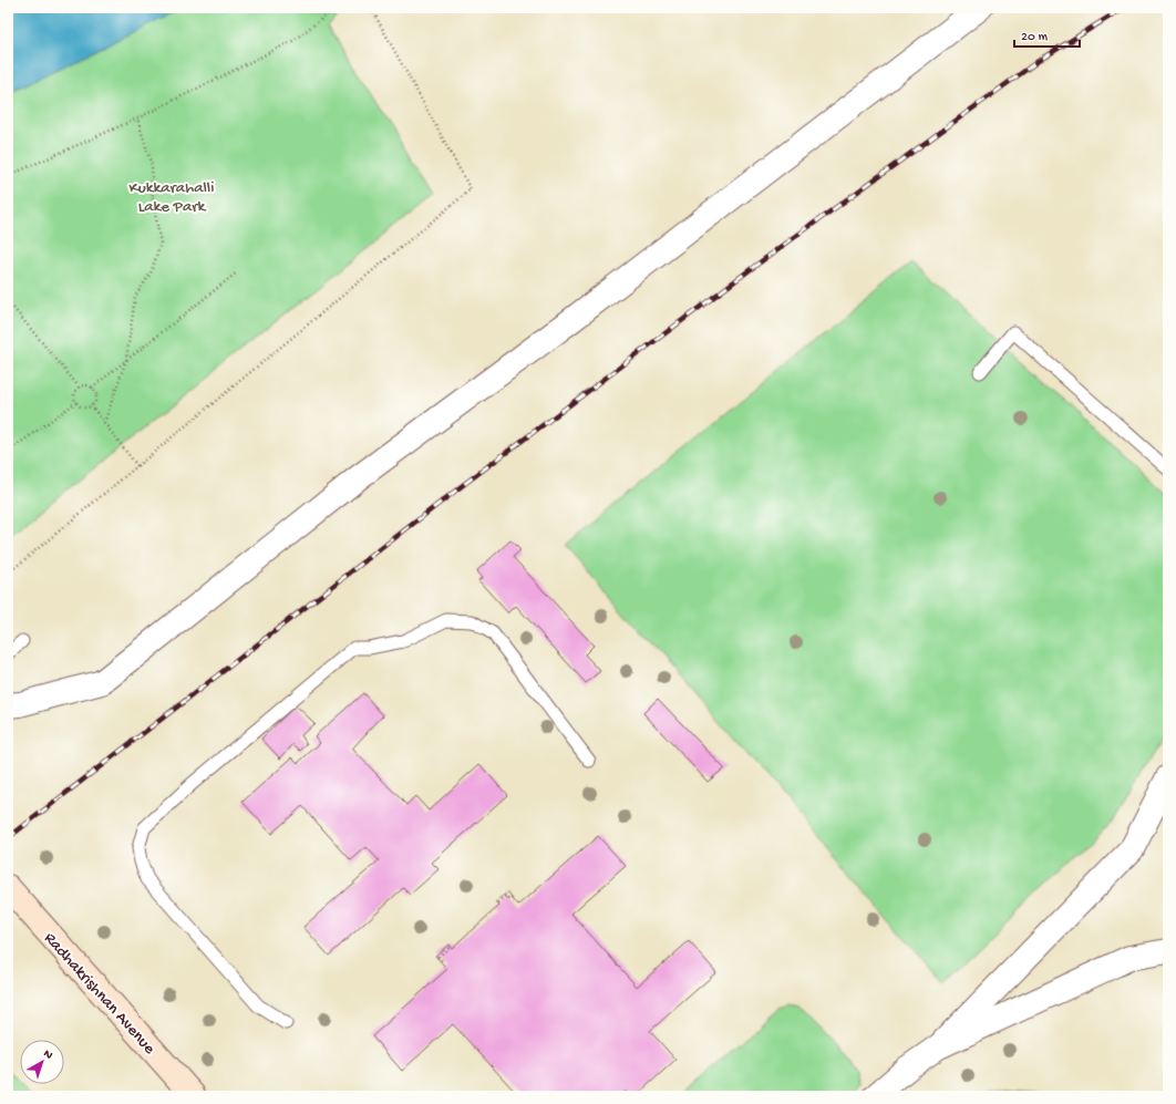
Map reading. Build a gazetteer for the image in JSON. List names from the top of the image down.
{
  "streets": {
    "main road": ["Radhakrishnan Avenue"]
  },
  "parks": ["Kukkarahalli Lake Park"],
  "scale_bar": "20 m",
  "north": "top right"
}
